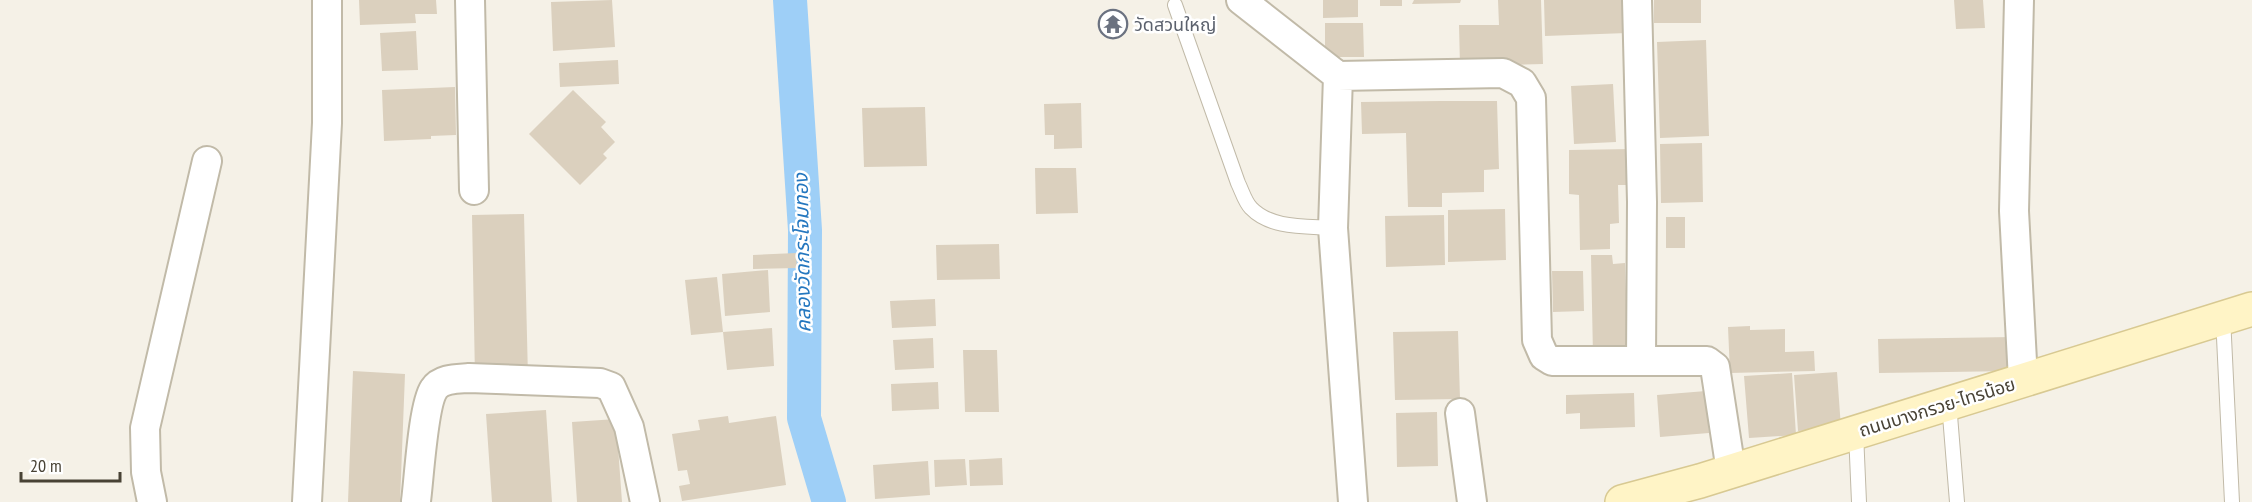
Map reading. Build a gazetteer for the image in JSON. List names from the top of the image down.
{
  "streets": {
    "main road": ["ถนนบางกรวย-ไทรน้อย"]
  },
  "water": ["คลองวัดกระโจมทอง"],
  "places": {
    "temple": ["วัดสวนใหญ่"]
  },
  "scale_bar": "20 m"
}
